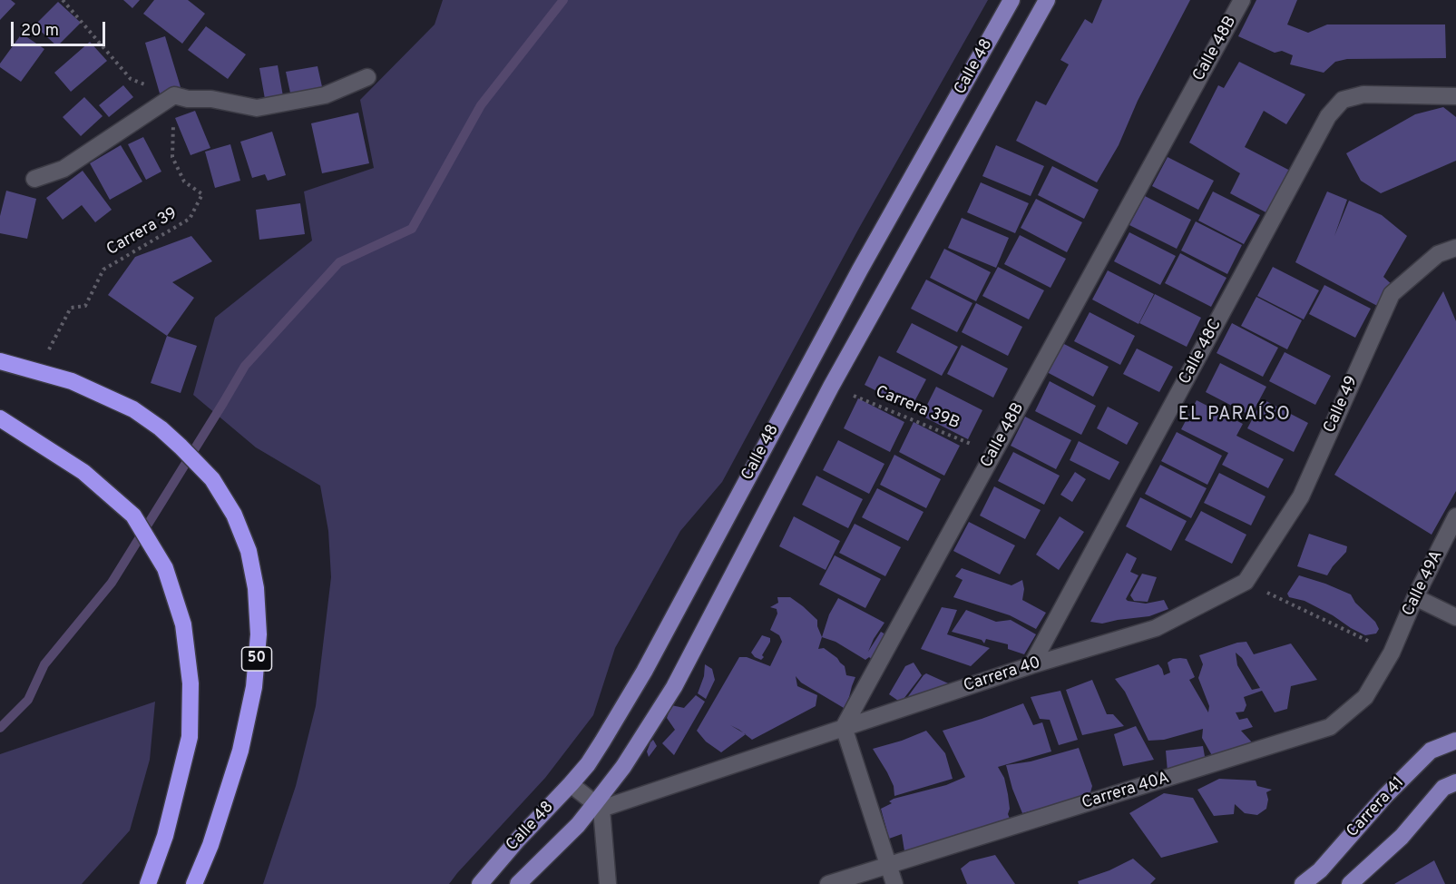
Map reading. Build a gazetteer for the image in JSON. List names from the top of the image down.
{
  "streets": {
    "highway": ["50"],
    "main road": ["Calle 48", "Carrera 41"],
    "street": [
      "Calle 48B",
      "Calle 48C",
      "Calle 49",
      "Calle 49A",
      "Carrera 40",
      "Carrera 40A"
    ],
    "path": ["Carrera 39", "Carrera 39B"]
  },
  "crossings": [
    ["Calle 48B", "Carrera 39B"],
    ["Calle 48B", "Carrera 40"],
    ["Calle 48", "Carrera 39B"],
    ["Calle 48", "Carrera 40"],
    ["Carrera 39", "50"],
    ["Calle 48C", "Carrera 40"],
    ["Calle 49", "Carrera 40"],
    ["Calle 49A", "Carrera 40A"]
  ],
  "districts": ["EL PARAÍSO"],
  "scale_bar": "20 m"
}
